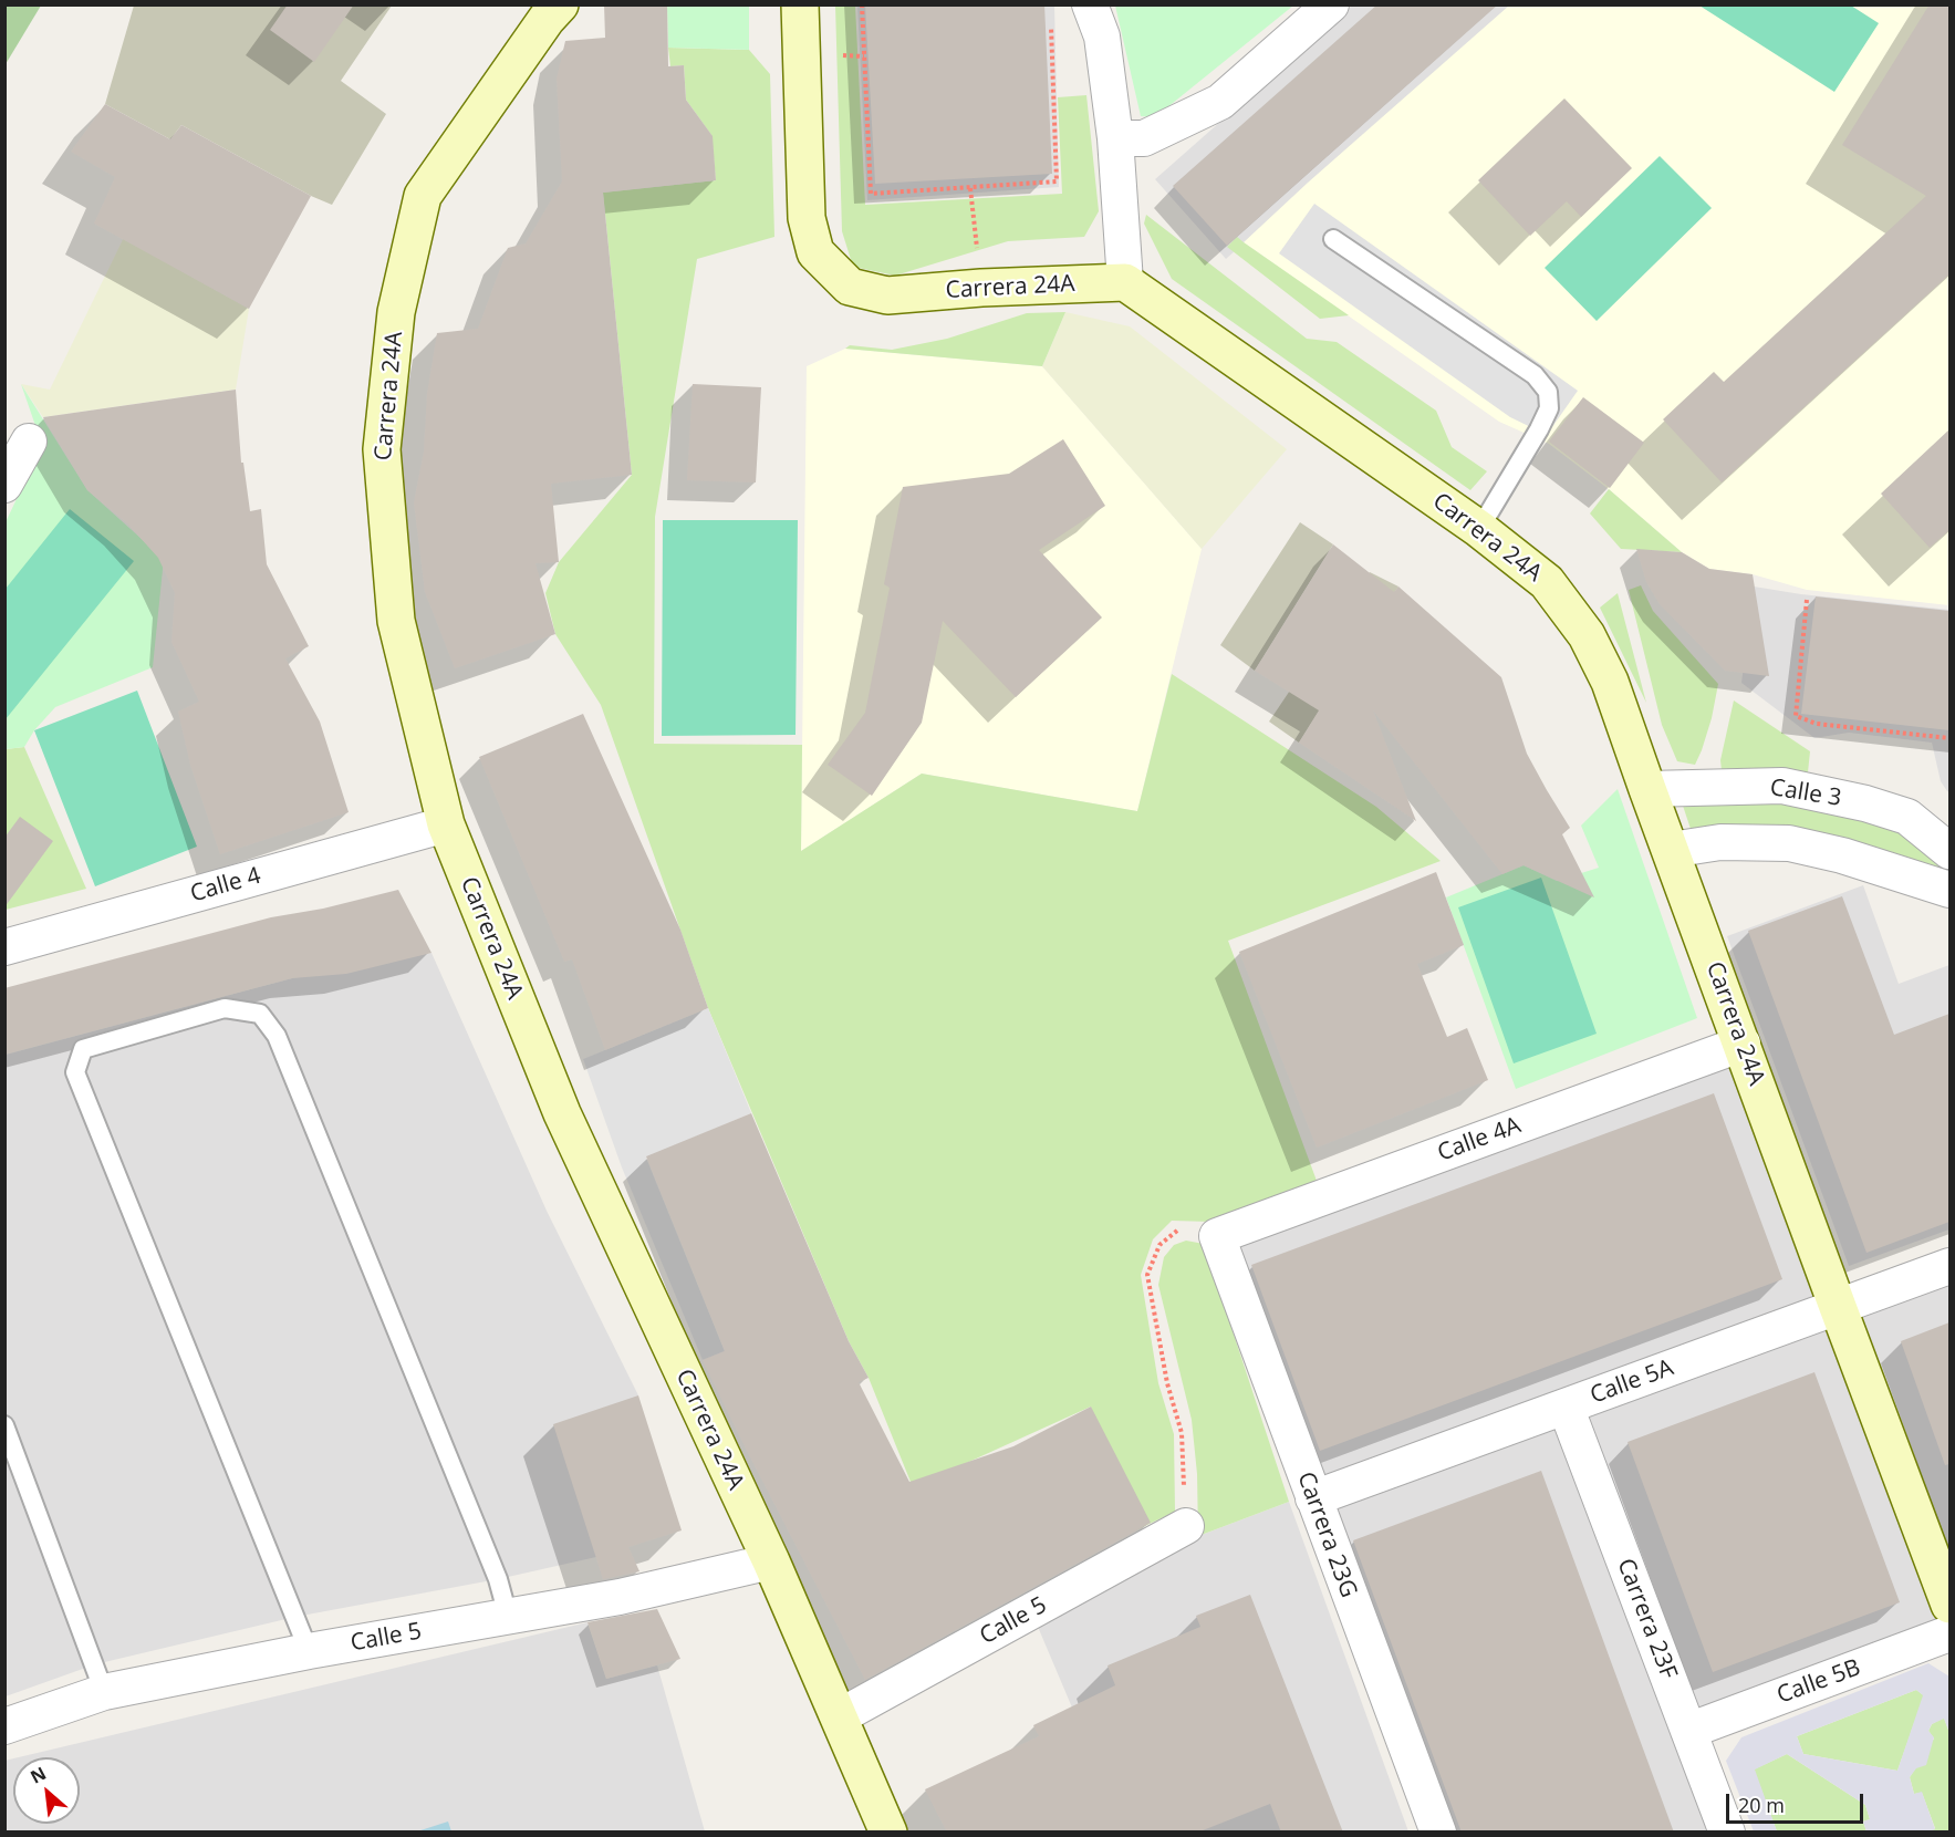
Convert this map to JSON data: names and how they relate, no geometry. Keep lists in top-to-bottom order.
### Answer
{
  "streets": {
    "street": [
      "Carrera 24A",
      "Calle 3",
      "Calle 4",
      "Calle 4A",
      "Calle 5A",
      "Carrera 23G",
      "Carrera 23F",
      "Calle 5",
      "Calle 5B"
    ]
  },
  "crossings": [
    ["Carrera 24A", "Calle 3"],
    ["Carrera 24A", "Calle 4"],
    ["Carrera 24A", "Calle 4A"],
    ["Carrera 24A", "Calle 5A"],
    ["Carrera 24A", "Calle 5"],
    ["Calle 4A", "Carrera 23G"],
    ["Calle 5A", "Carrera 23G"],
    ["Calle 5A", "Carrera 23F"],
    ["Carrera 23F", "Calle 5B"]
  ],
  "scale_bar": "20 m",
  "north": "top left"
}
